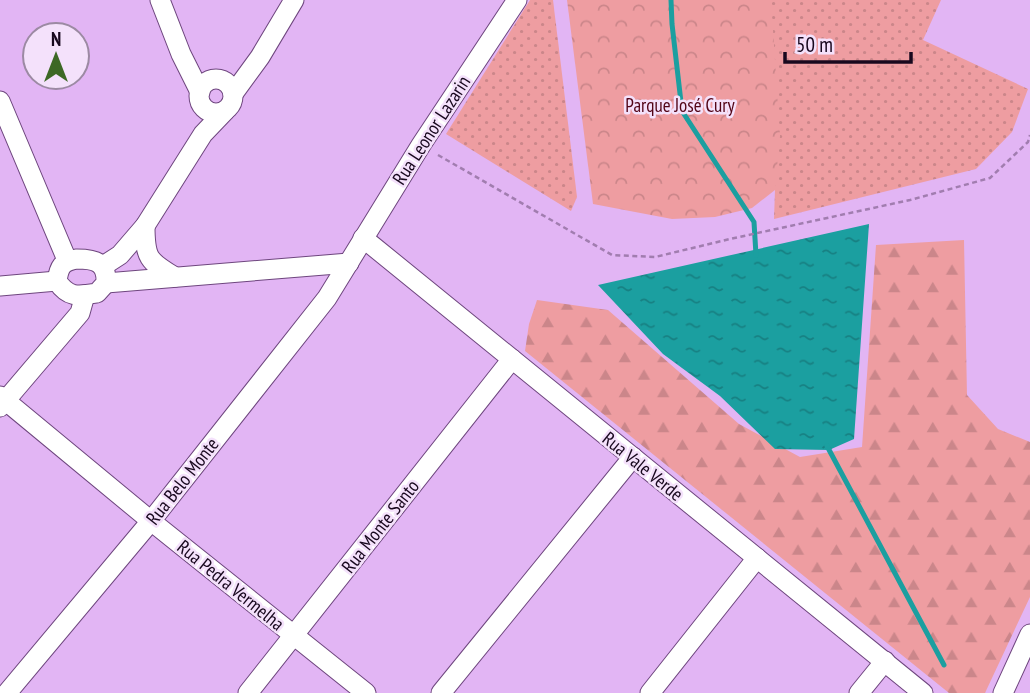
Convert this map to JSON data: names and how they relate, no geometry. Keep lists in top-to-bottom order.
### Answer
{
  "streets": {
    "street": [
      "Rua Leonor Lazarin",
      "Rua Vale Verde",
      "Rua Belo Monte",
      "Rua Monte Santo",
      "Rua Pedra Vermelha"
    ]
  },
  "crossings": [
    ["Rua Leonor Lazarin", "Rua Vale Verde"],
    ["Rua Leonor Lazarin", "Rua Belo Monte"],
    ["Rua Vale Verde", "Rua Monte Santo"],
    ["Rua Belo Monte", "Rua Pedra Vermelha"],
    ["Rua Monte Santo", "Rua Pedra Vermelha"]
  ],
  "parks": ["Parque José Cury"],
  "scale_bar": "50 m",
  "north": "top"
}
